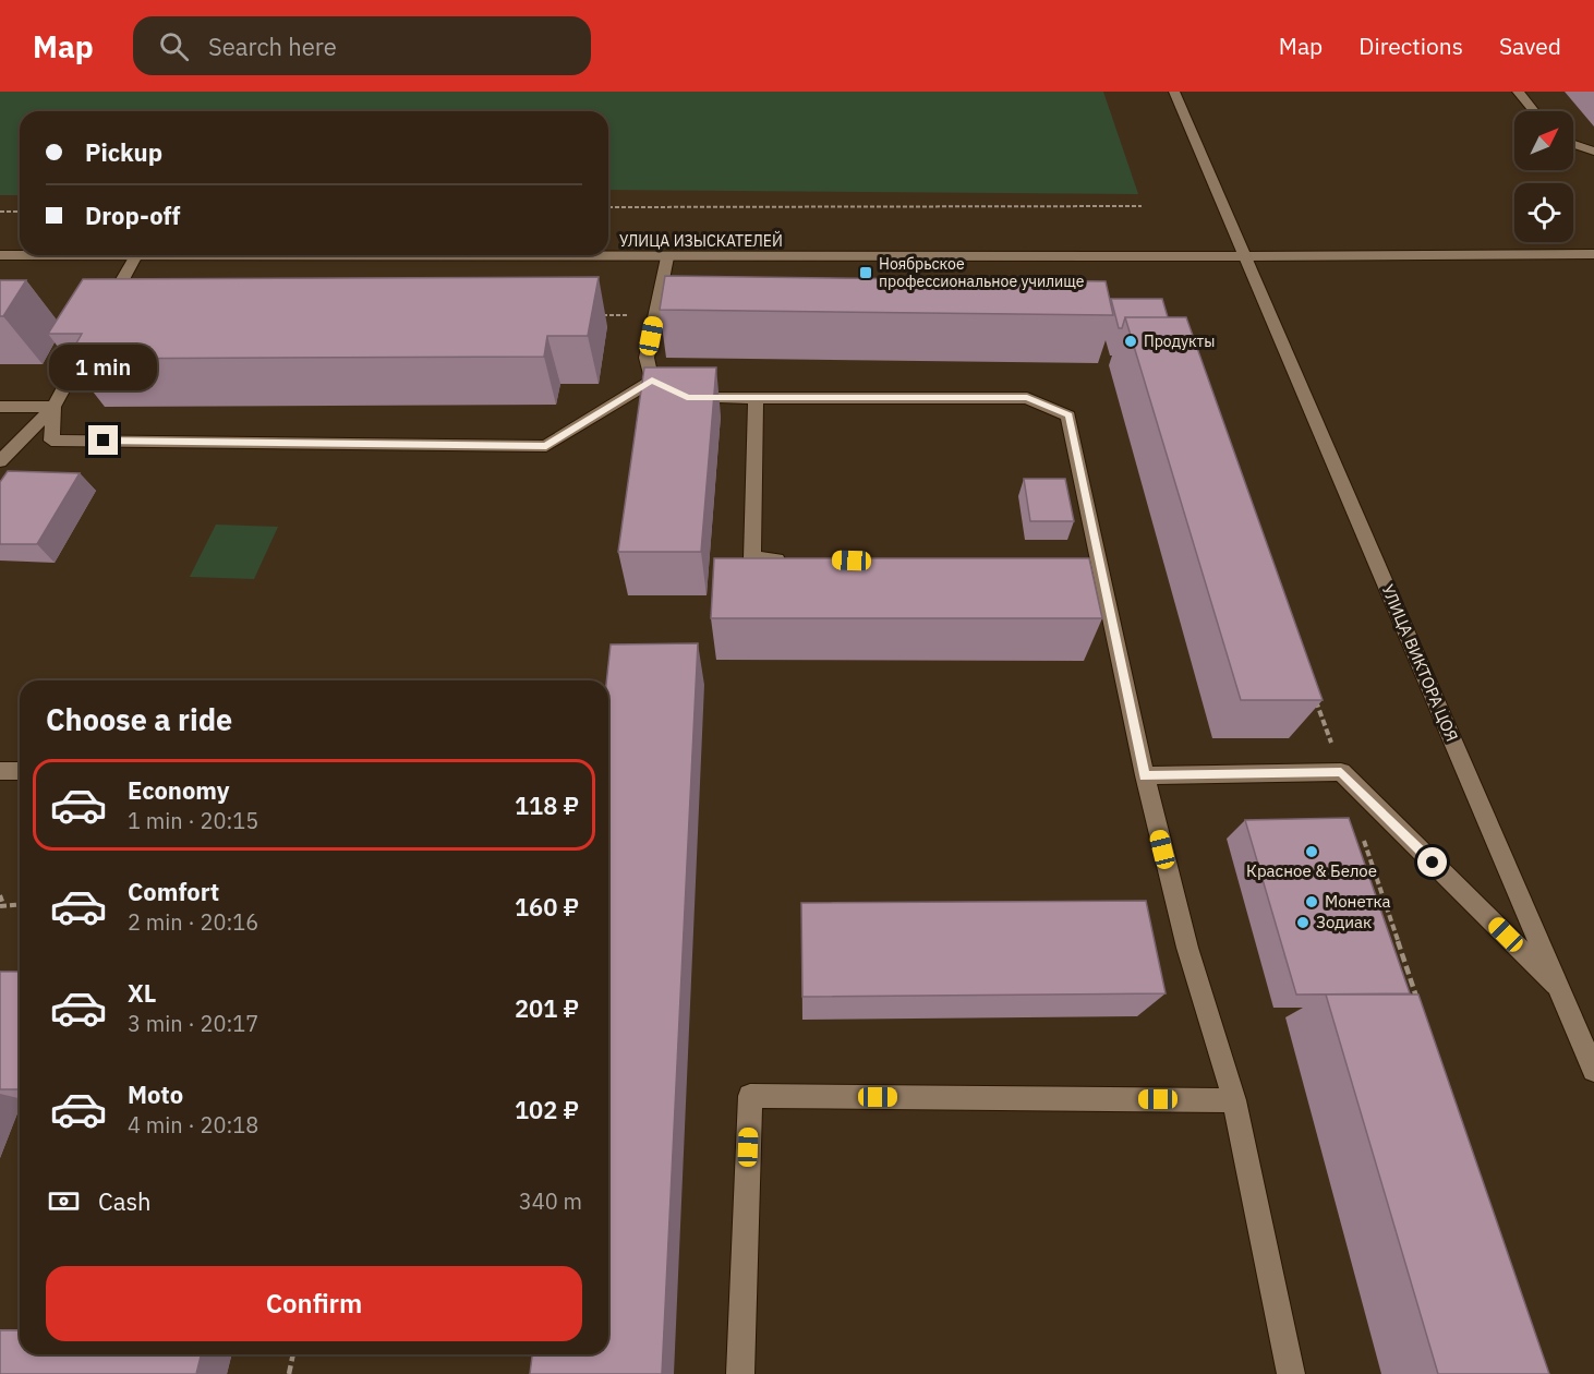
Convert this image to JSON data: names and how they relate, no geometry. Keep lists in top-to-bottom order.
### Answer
{
  "streets": {
    "street": ["УЛИЦА ИЗЫСКАТЕЛЕЙ", "УЛИЦА ВИКТОРА ЦОЯ"]
  },
  "crossings": [
    ["УЛИЦА ИЗЫСКАТЕЛЕЙ", "УЛИЦА ВИКТОРА ЦОЯ"]
  ],
  "places": {
    "transit": ["Ноябрьское профессиональное училище"],
    "other": [
      "Продукты",
      "Красное & Белое",
      "Монетка",
      "Зодиак"
    ]
  },
  "north": "top right",
  "page": {
    "header": "Map",
    "search": "Search here",
    "nav": ["Map", "Directions", "Saved"],
    "banner": ["Pickup", "Drop-off"],
    "bubble": "1 min",
    "heading": "Choose a ride",
    "list": [
      {
        "name": "Economy",
        "note": "1 min · 20:15",
        "value": "118 ₽"
      },
      {
        "name": "Comfort",
        "note": "2 min · 20:16",
        "value": "160 ₽"
      },
      {
        "name": "XL",
        "note": "3 min · 20:17",
        "value": "201 ₽"
      },
      {
        "name": "Moto",
        "note": "4 min · 20:18",
        "value": "102 ₽"
      }
    ],
    "pay": ["Cash", "340 m"],
    "buttons": "Confirm"
  }
}
